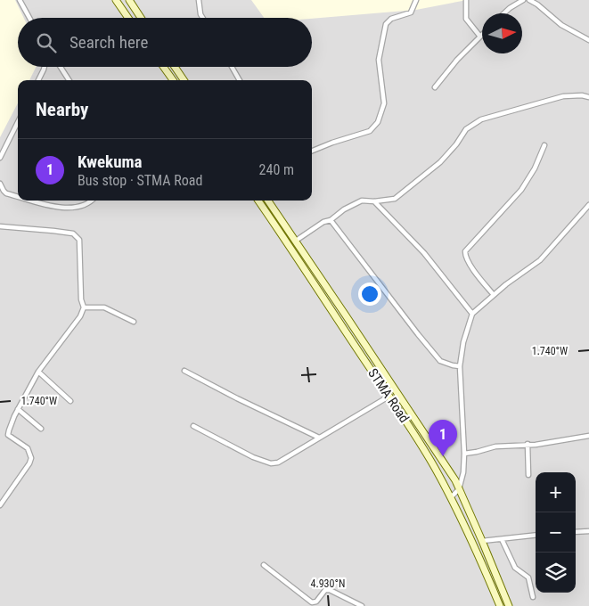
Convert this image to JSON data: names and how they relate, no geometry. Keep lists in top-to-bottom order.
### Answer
{
  "streets": {
    "main road": ["STMA Road"]
  },
  "north": "right",
  "page": {
    "search": "Search here",
    "heading": "Nearby",
    "list": [
      {
        "mark": "1",
        "name": "Kwekuma",
        "note": "Bus stop · STMA Road",
        "value": "240 m"
      }
    ],
    "pins": "1",
    "map_buttons": ["+", "−"]
  },
  "coordinates": ["1.740°W", "4.930°N"]
}
